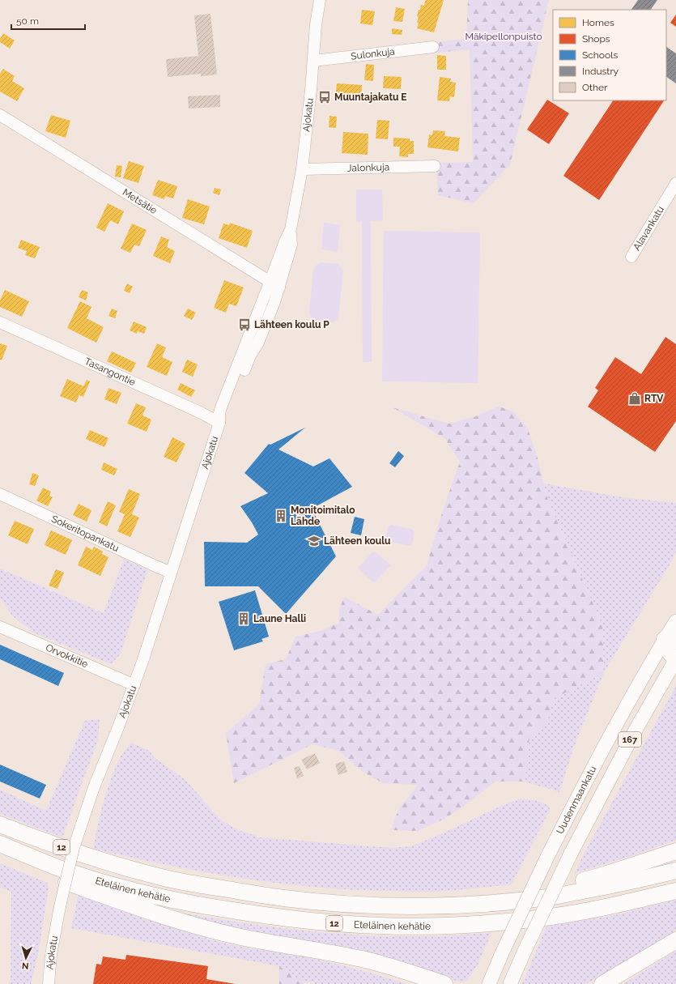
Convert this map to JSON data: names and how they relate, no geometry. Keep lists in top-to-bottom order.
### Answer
{
  "streets": {
    "highway": ["12", "Eteläinen kehätie"],
    "main road": ["167", "Uudenmaankatu"],
    "street": [
      "Sulonkuja",
      "Ajokatu",
      "Jalonkuja",
      "Metsätie",
      "Alavankatu",
      "Tasangontie",
      "Sokeritopankatu",
      "Orvokkitie"
    ]
  },
  "crossings": [
    ["Sulonkuja", "Ajokatu"],
    ["Ajokatu", "Jalonkuja"],
    ["Ajokatu", "Metsätie"],
    ["Ajokatu", "Tasangontie"],
    ["Ajokatu", "Sokeritopankatu"],
    ["Ajokatu", "Orvokkitie"]
  ],
  "parks": ["Mäkipellonpuisto"],
  "places": {
    "bus stop": ["Muuntajakatu E", "Lähteen koulu P"],
    "shop": ["RTV"],
    "building": ["Monitoimitalo Lähde", "Laune Halli"],
    "school or university": ["Lähteen koulu"]
  },
  "legend": [
    "Homes",
    "Shops",
    "Schools",
    "Industry",
    "Other"
  ],
  "scale_bar": "50 m",
  "north": "bottom"
}
